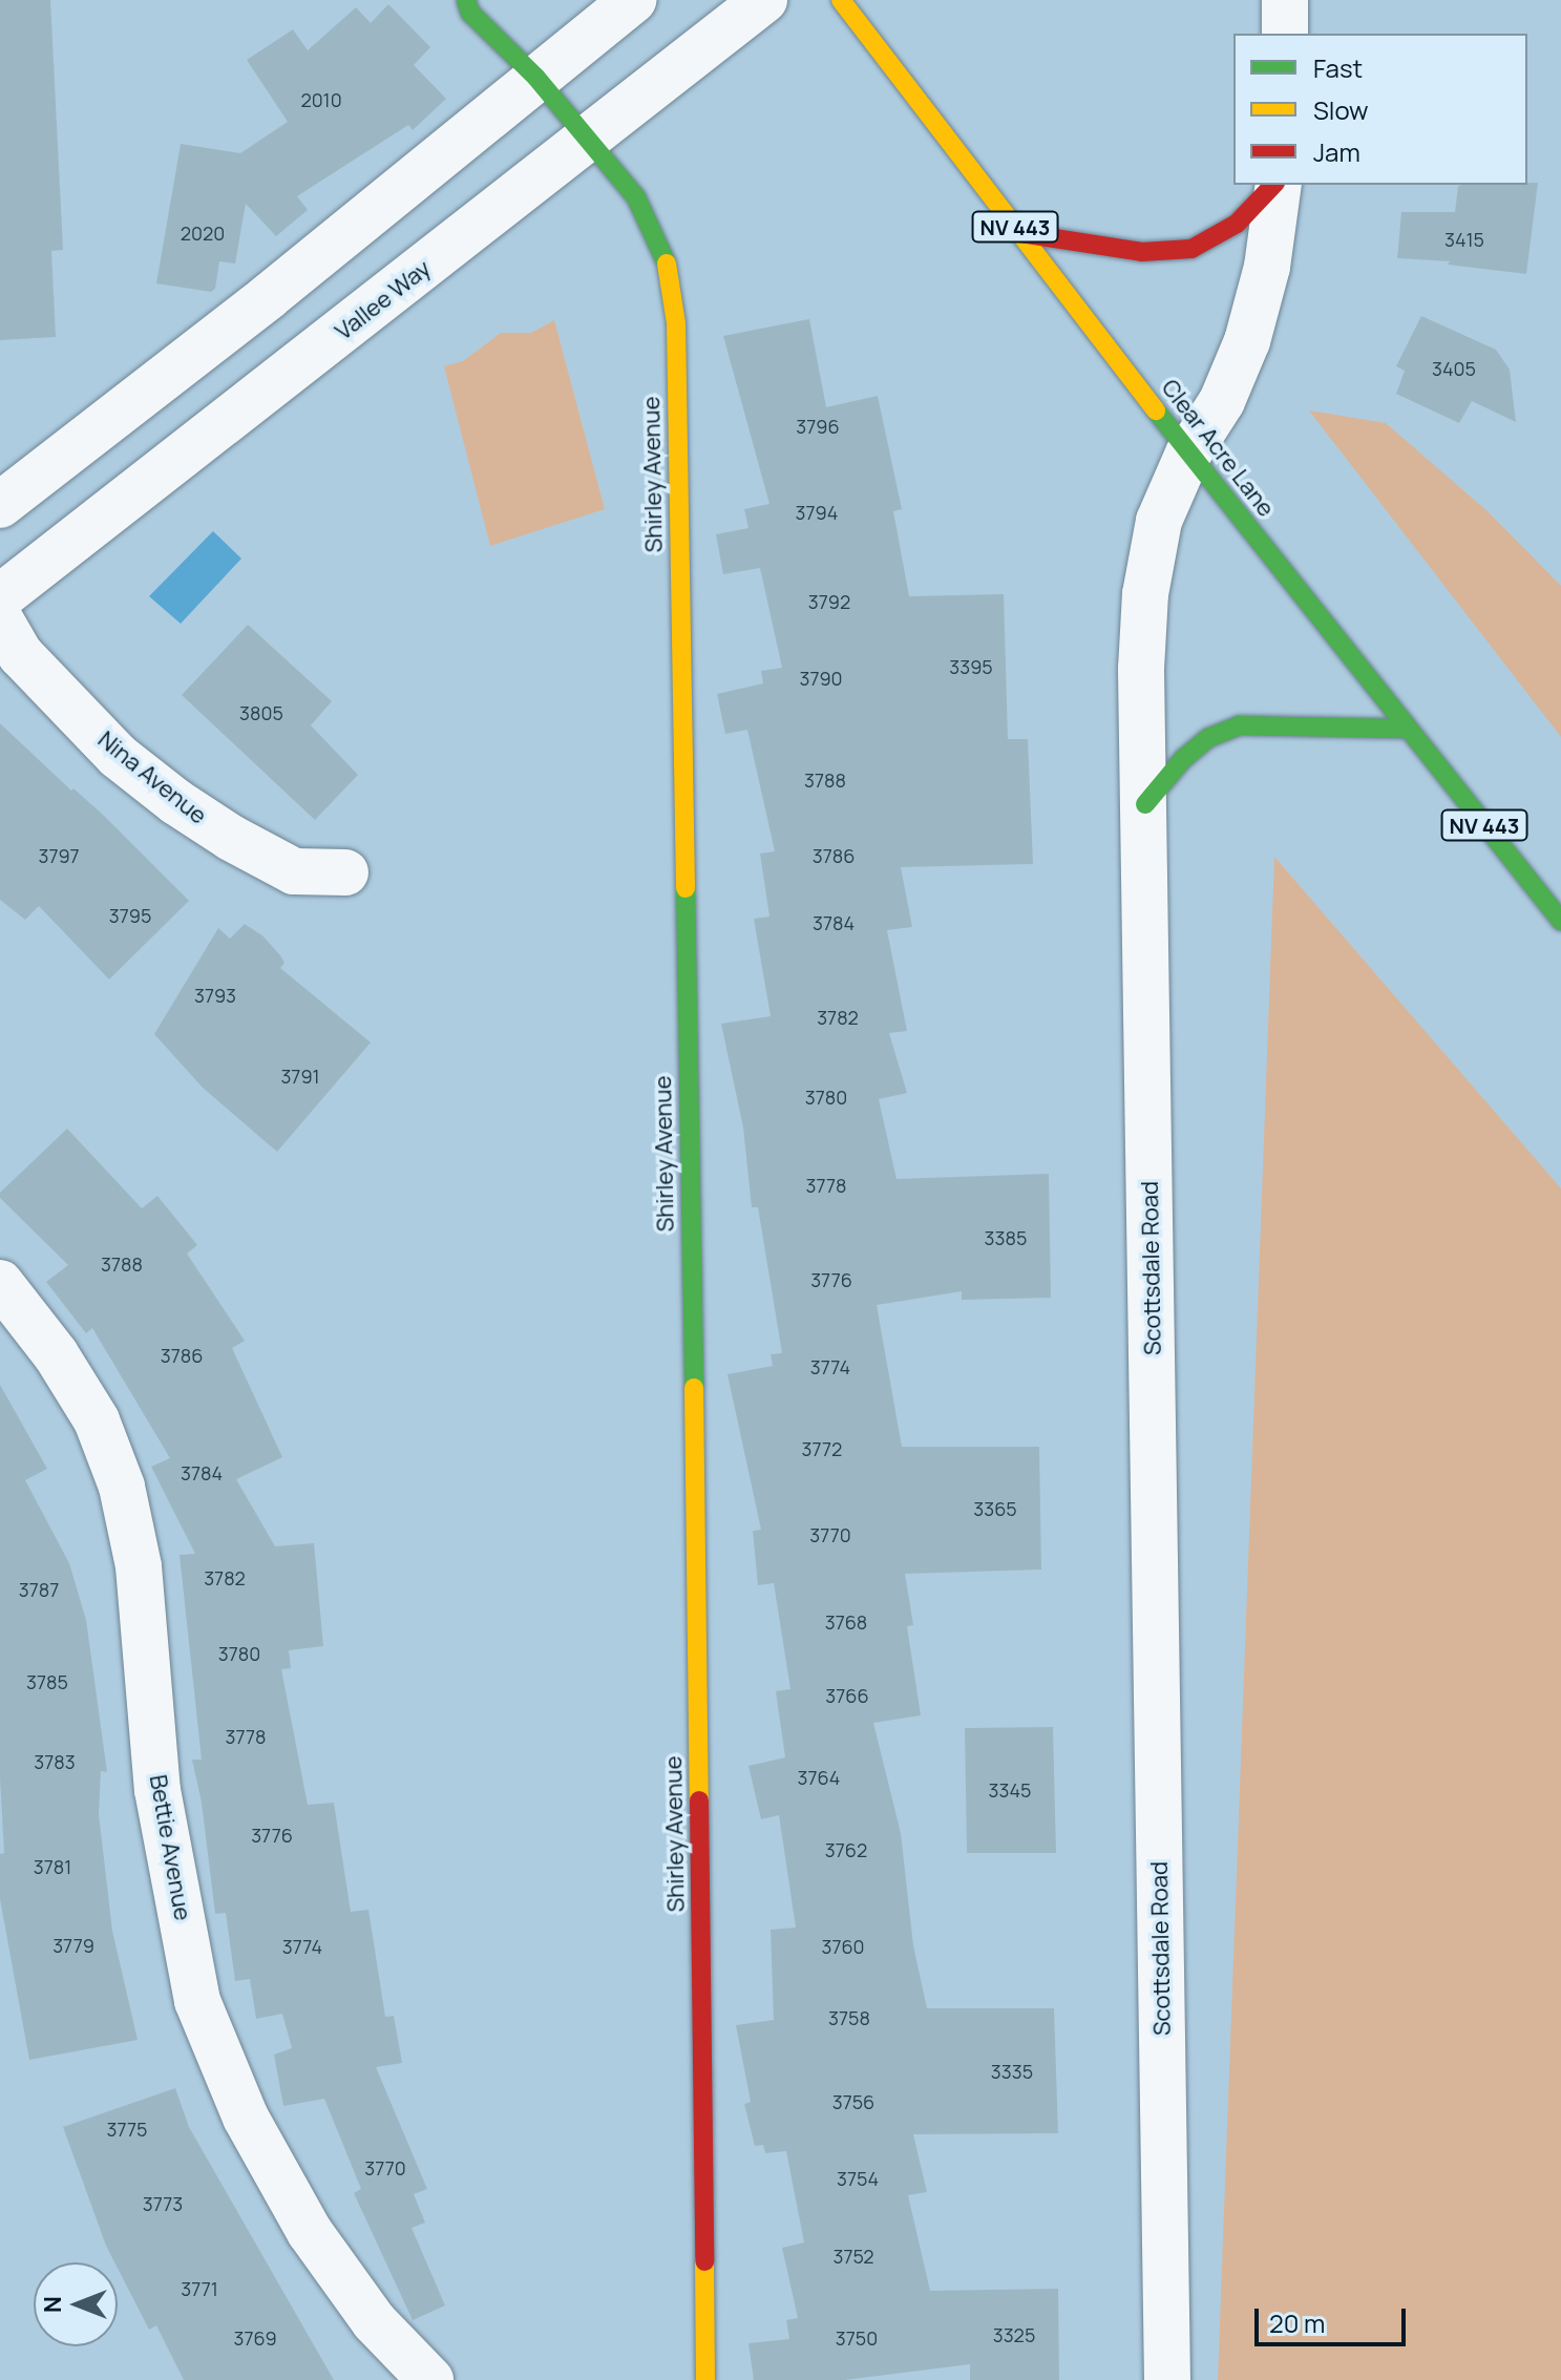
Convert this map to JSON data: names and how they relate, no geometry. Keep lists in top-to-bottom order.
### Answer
{
  "streets": {
    "street": [
      "NV 443",
      "Vallee Way",
      "Clear Acre Lane",
      "Shirley Avenue",
      "Nina Avenue",
      "Scottsdale Road",
      "Bettie Avenue"
    ]
  },
  "crossings": [
    ["Vallee Way", "Shirley Avenue"],
    ["Clear Acre Lane", "Scottsdale Road"]
  ],
  "house_numbers": [
    "2010",
    "2020",
    "3415",
    "3405",
    "3796",
    "3794",
    "3792",
    "3395",
    "3790",
    "3805",
    "3788",
    "3797",
    "3786",
    "3795",
    "3784",
    "3793",
    "3782",
    "3791",
    "3780",
    "3778",
    "3385",
    "3788",
    "3776",
    "3786",
    "3774",
    "3772",
    "3784",
    "3365",
    "3770",
    "3782",
    "3787",
    "3768",
    "3780",
    "3785",
    "3766",
    "3778",
    "3783",
    "3764",
    "3345",
    "3776",
    "3762",
    "3781",
    "3779",
    "3774",
    "3760",
    "3758",
    "3335",
    "3756",
    "3775",
    "3770",
    "3754",
    "3773",
    "3752",
    "3771",
    "3325",
    "3769",
    "3750"
  ],
  "legend": ["Fast", "Slow", "Jam"],
  "scale_bar": "20 m",
  "north": "left"
}
